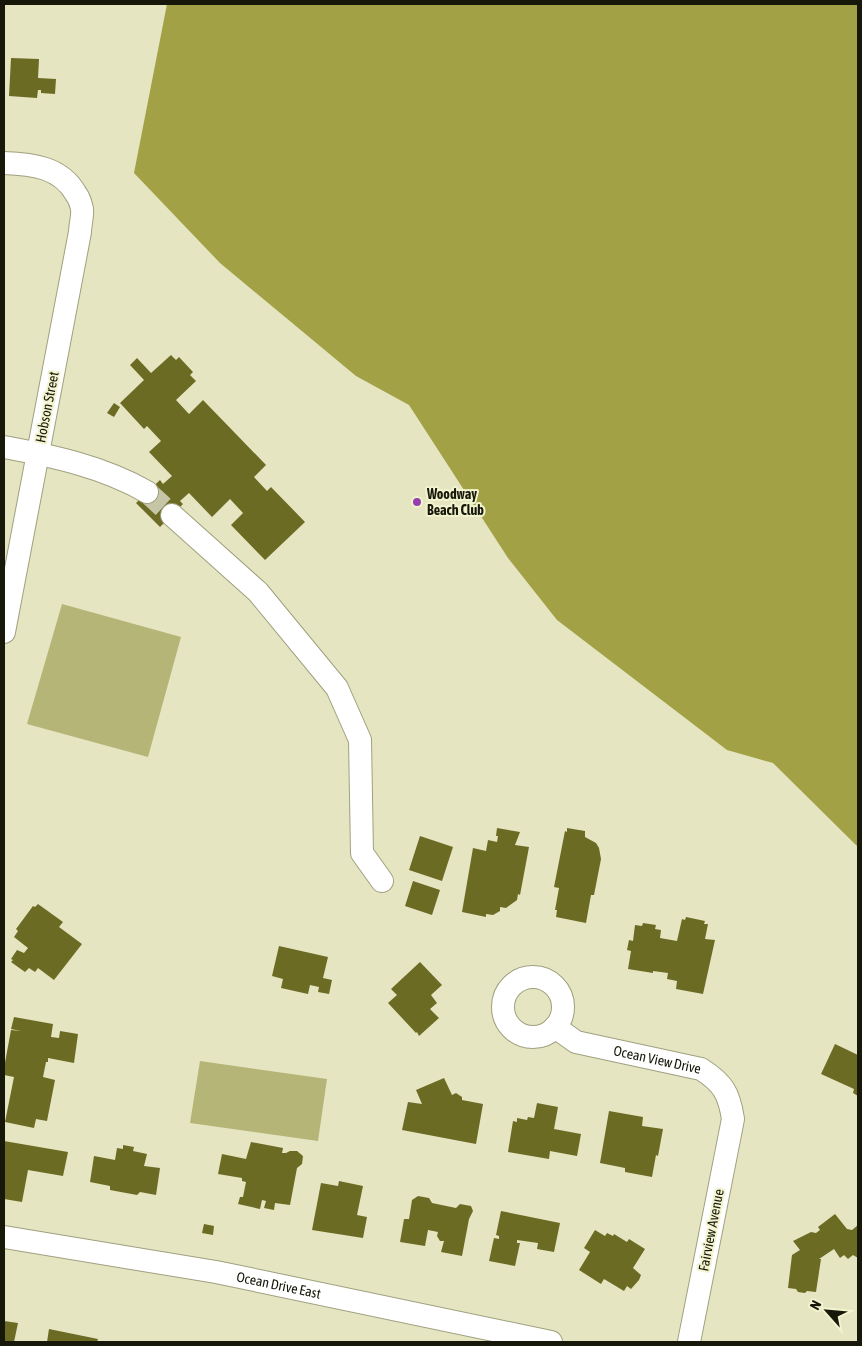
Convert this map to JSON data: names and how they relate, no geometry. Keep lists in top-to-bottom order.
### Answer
{
  "streets": {
    "street": [
      "Hobson Street",
      "Ocean View Drive",
      "Fairview Avenue",
      "Ocean Drive East"
    ]
  },
  "crossings": [
    ["Ocean View Drive", "Fairview Avenue"]
  ],
  "places": ["Woodway Beach Club"],
  "north": "top left"
}
